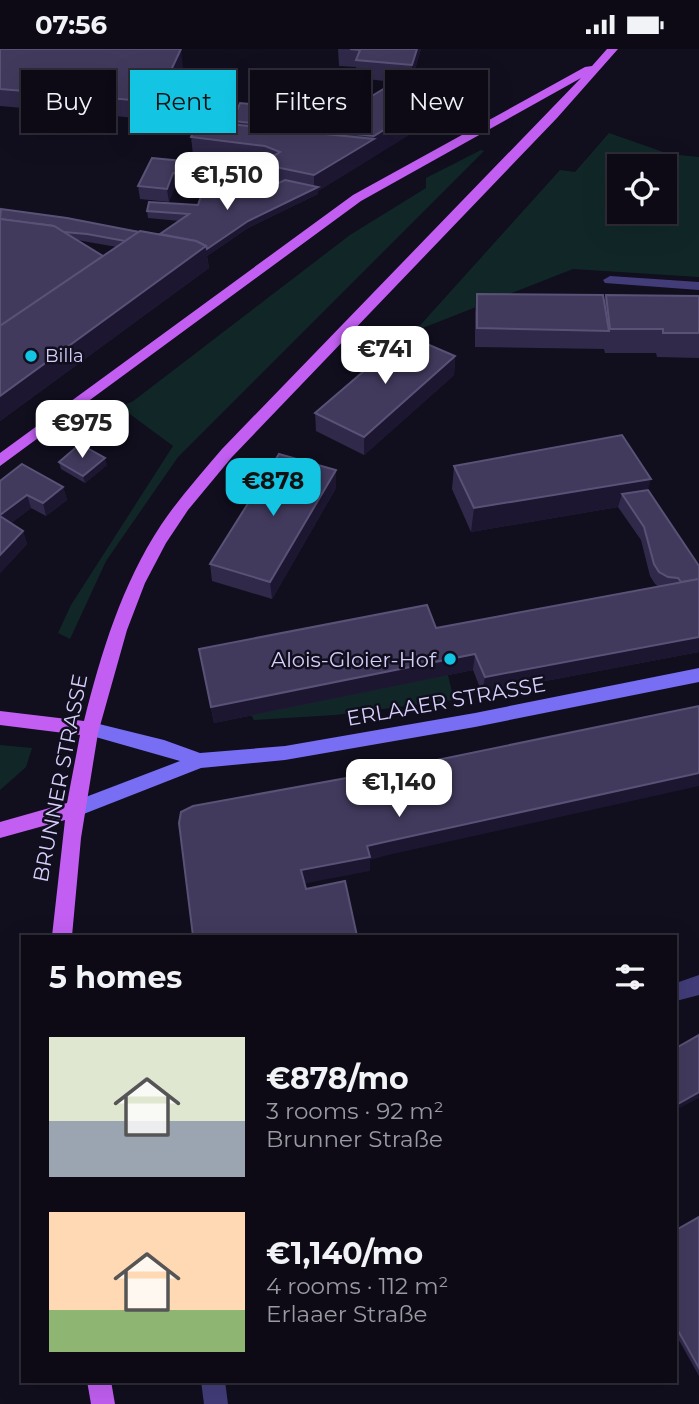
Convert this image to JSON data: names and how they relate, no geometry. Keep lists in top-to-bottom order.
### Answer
{
  "streets": {
    "main road": ["ERLAAER STRASSE", "BRUNNER STRASSE"]
  },
  "places": ["Billa", "Alois-Gloier-Hof"],
  "page": {
    "status": "07:56",
    "chip": [
      "Buy",
      "Rent",
      "Filters",
      "New"
    ],
    "price": [
      "€1,510",
      "€741",
      "€975",
      "€878",
      "€1,140"
    ],
    "heading": "5 homes",
    "list": [
      {
        "name": "€878/mo",
        "note": "3 rooms · 92 m² · Brunner Straße"
      },
      {
        "name": "€1,140/mo",
        "note": "4 rooms · 112 m² · Erlaaer Straße"
      }
    ]
  }
}
